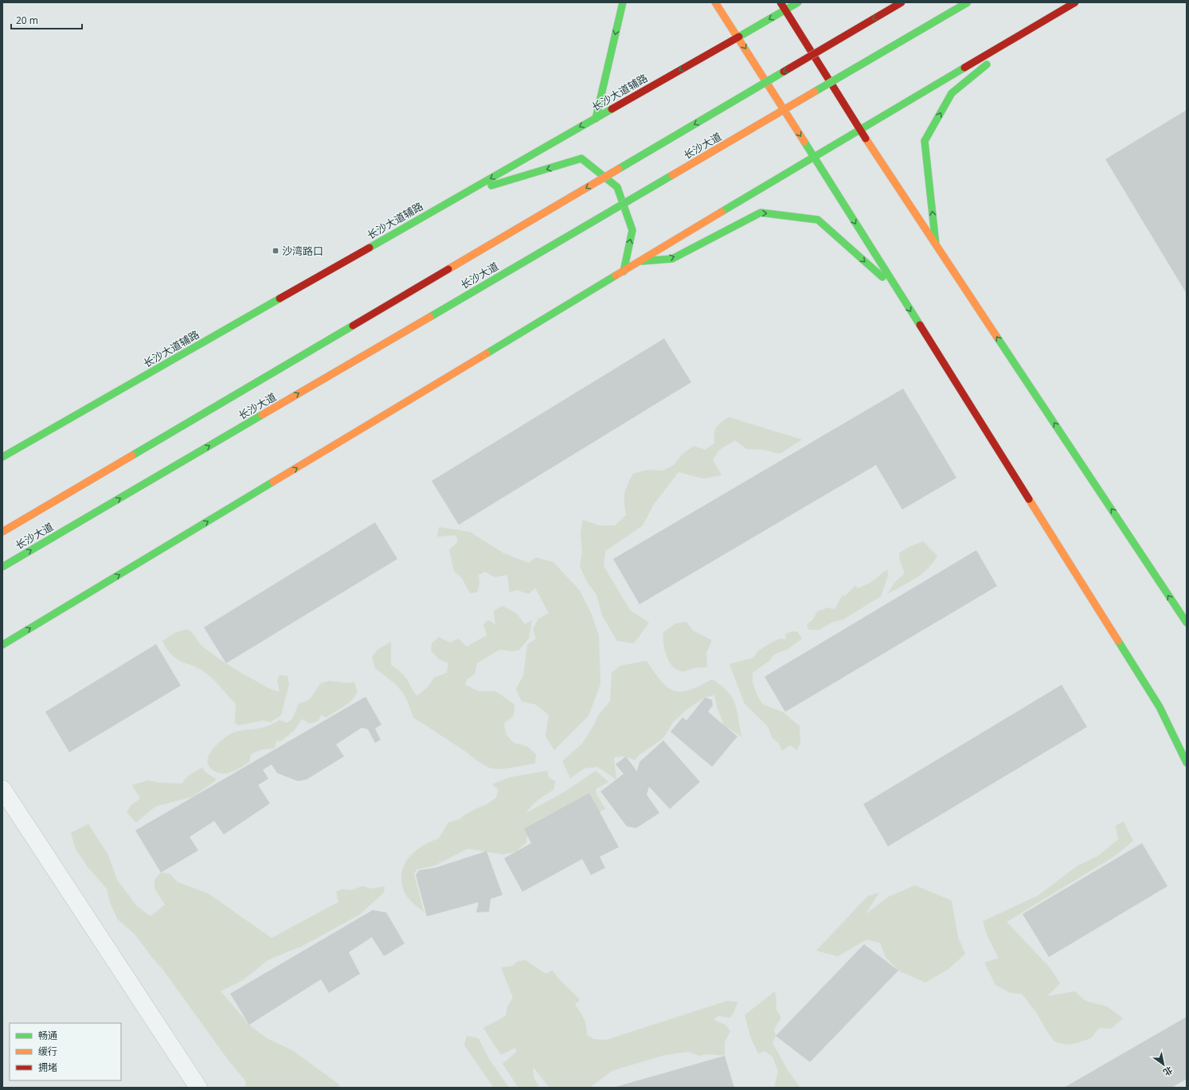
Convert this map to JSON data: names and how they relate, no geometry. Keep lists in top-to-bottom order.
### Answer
{
  "streets": {
    "main road": ["长沙大道辅路", "长沙大道"]
  },
  "one_way": ["长沙大道辅路"],
  "places": {
    "transit": ["沙湾路口"]
  },
  "legend": ["畅通", "缓行", "拥堵"],
  "scale_bar": "20 m",
  "north": "bottom right"
}
